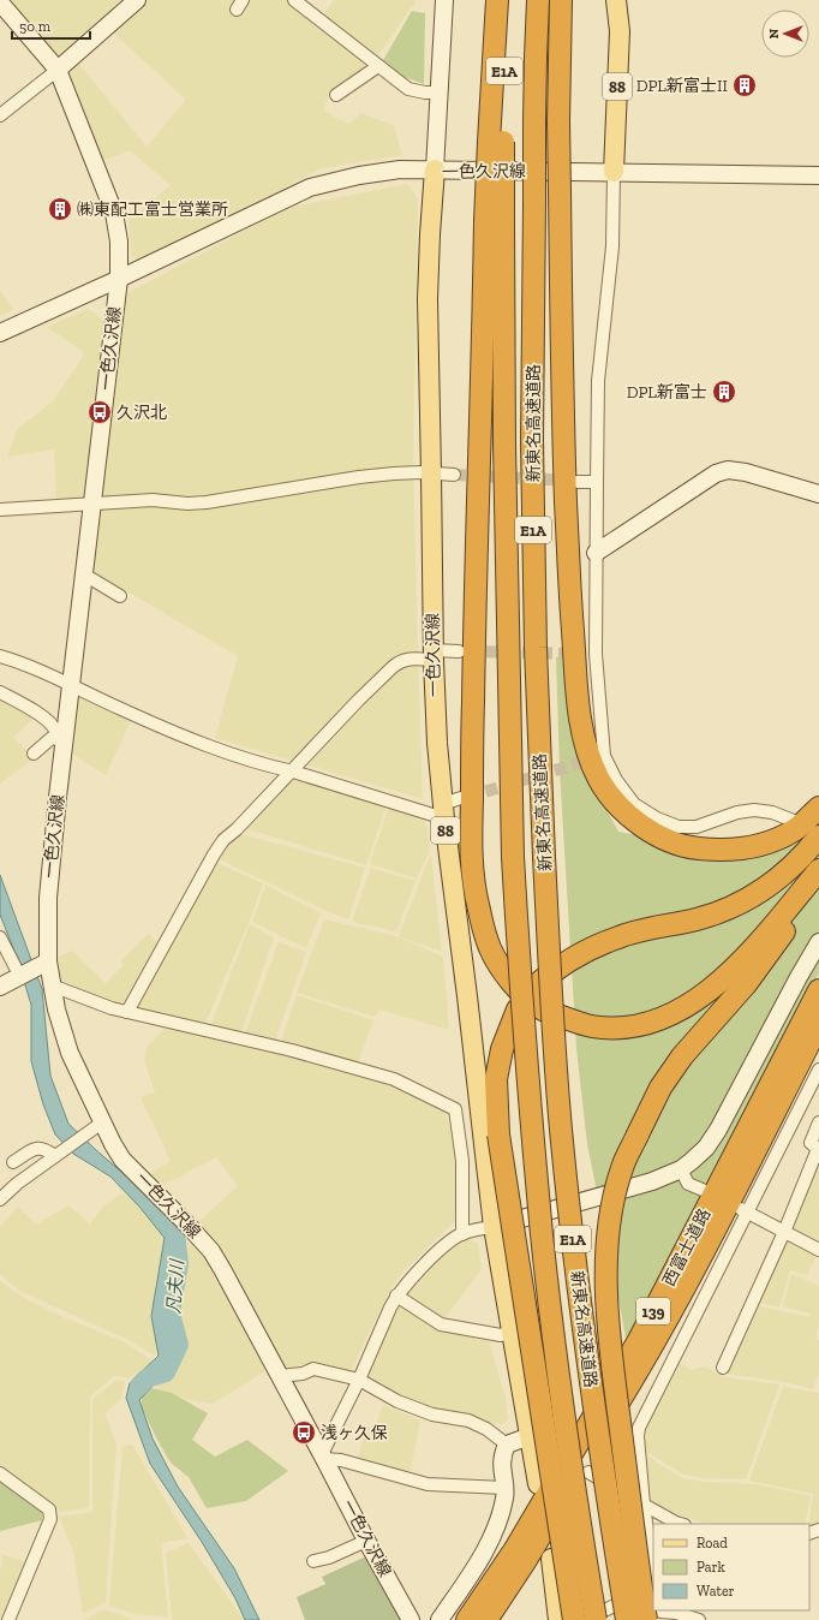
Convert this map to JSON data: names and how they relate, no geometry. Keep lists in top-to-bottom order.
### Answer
{
  "streets": {
    "highway": [
      "E1A",
      "新東名高速道路",
      "西富士道路",
      "139"
    ],
    "main road": ["88", "一色久沢線"]
  },
  "crossings": [
    ["88", "一色久沢線"]
  ],
  "water": ["凡夫川"],
  "places": {
    "building": ["DPL新富士II", "㈱東配工富士営業所", "DPL新富士"],
    "bus stop": ["久沢北", "浅ヶ久保"]
  },
  "legend": ["Road", "Park", "Water"],
  "scale_bar": "50 m",
  "north": "left"
}
